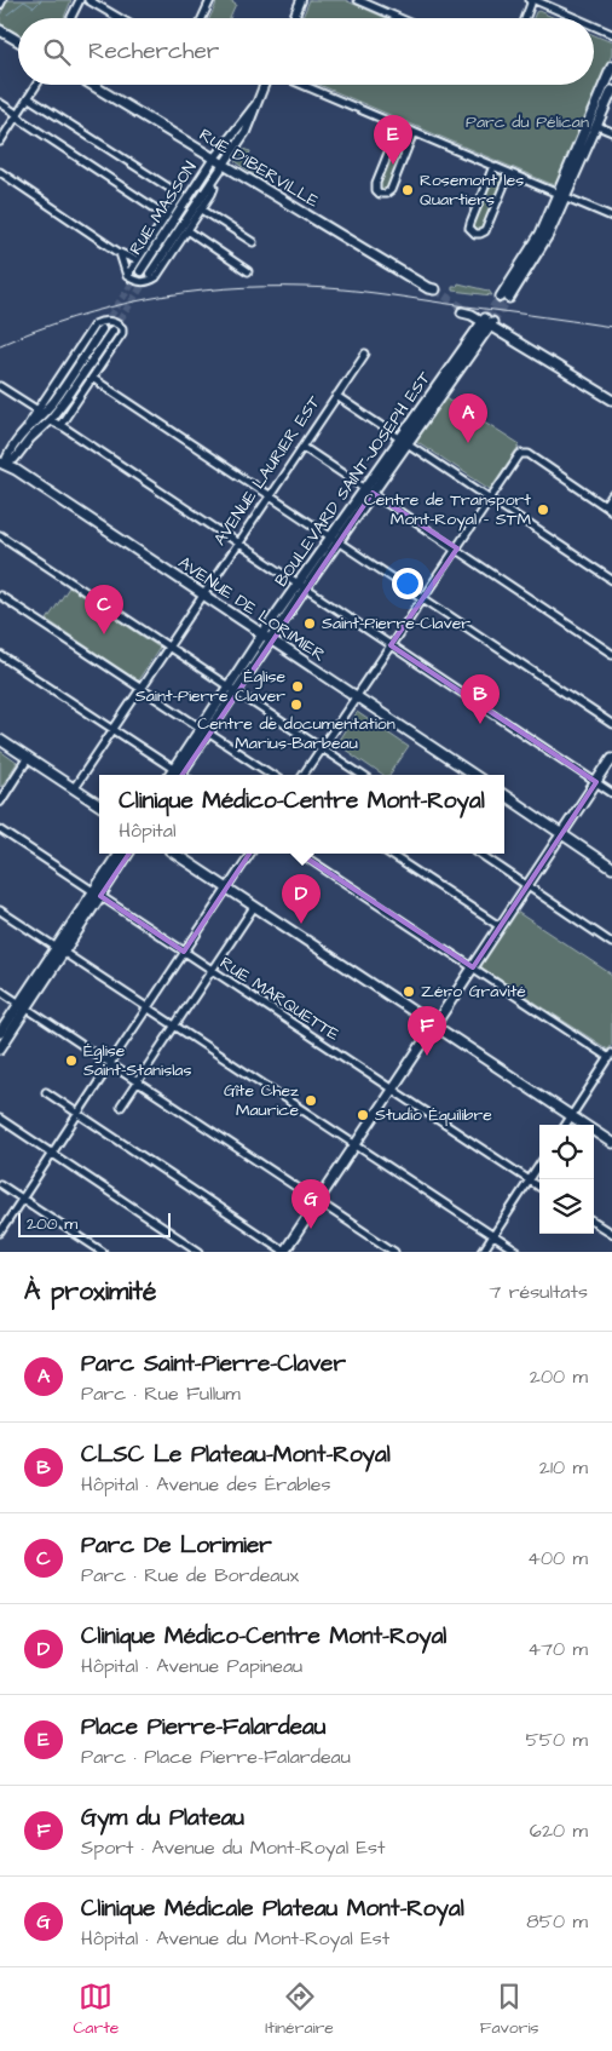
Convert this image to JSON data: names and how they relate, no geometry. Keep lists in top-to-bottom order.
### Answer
{
  "streets": {
    "main road": ["RUE D'IBERVILLE", "BOULEVARD SAINT-JOSEPH EST", "AVENUE DE LORIMIER"],
    "street": ["RUE MASSON", "AVENUE LAURIER EST", "RUE MARQUETTE"]
  },
  "crossings": [
    ["RUE D'IBERVILLE", "RUE MASSON"],
    ["AVENUE LAURIER EST", "AVENUE DE LORIMIER"],
    ["BOULEVARD SAINT-JOSEPH EST", "AVENUE DE LORIMIER"]
  ],
  "parks": ["Parc du Pélican"],
  "places": [
    "Rosemont les Quartiers",
    "Centre de Transport Mont-Royal - STM",
    "Saint-Pierre-Claver",
    "Église Saint-Pierre Claver",
    "Centre de documentation Marius-Barbeau",
    "Zéro Gravité",
    "Église Saint-Stanislas",
    "Gîte Chez Maurice",
    "Studio Équilibre"
  ],
  "scale_bar": "200 m",
  "page": {
    "search": "Rechercher",
    "pins": [
      "E",
      "A",
      "C",
      "B",
      "D",
      "F",
      "G"
    ],
    "popup": ["Clinique Médico-Centre Mont-Royal", "Hôpital"],
    "scale": "200 m",
    "heading": ["À proximité", "7 résultats"],
    "list": [
      {
        "mark": "A",
        "name": "Parc Saint-Pierre-Claver",
        "note": "Parc · Rue Fullum",
        "value": "200 m"
      },
      {
        "mark": "B",
        "name": "CLSC Le Plateau-Mont-Royal",
        "note": "Hôpital · Avenue des Érables",
        "value": "210 m"
      },
      {
        "mark": "C",
        "name": "Parc De Lorimier",
        "note": "Parc · Rue de Bordeaux",
        "value": "400 m"
      },
      {
        "mark": "D",
        "name": "Clinique Médico-Centre Mont-Royal",
        "note": "Hôpital · Avenue Papineau",
        "value": "470 m"
      },
      {
        "mark": "E",
        "name": "Place Pierre-Falardeau",
        "note": "Parc · Place Pierre-Falardeau",
        "value": "550 m"
      },
      {
        "mark": "F",
        "name": "Gym du Plateau",
        "note": "Sport · Avenue du Mont-Royal Est",
        "value": "620 m"
      },
      {
        "mark": "G",
        "name": "Clinique Médicale Plateau Mont-Royal",
        "note": "Hôpital · Avenue du Mont-Royal Est",
        "value": "850 m"
      }
    ],
    "nav": ["Carte", "Itinéraire", "Favoris"]
  }
}
